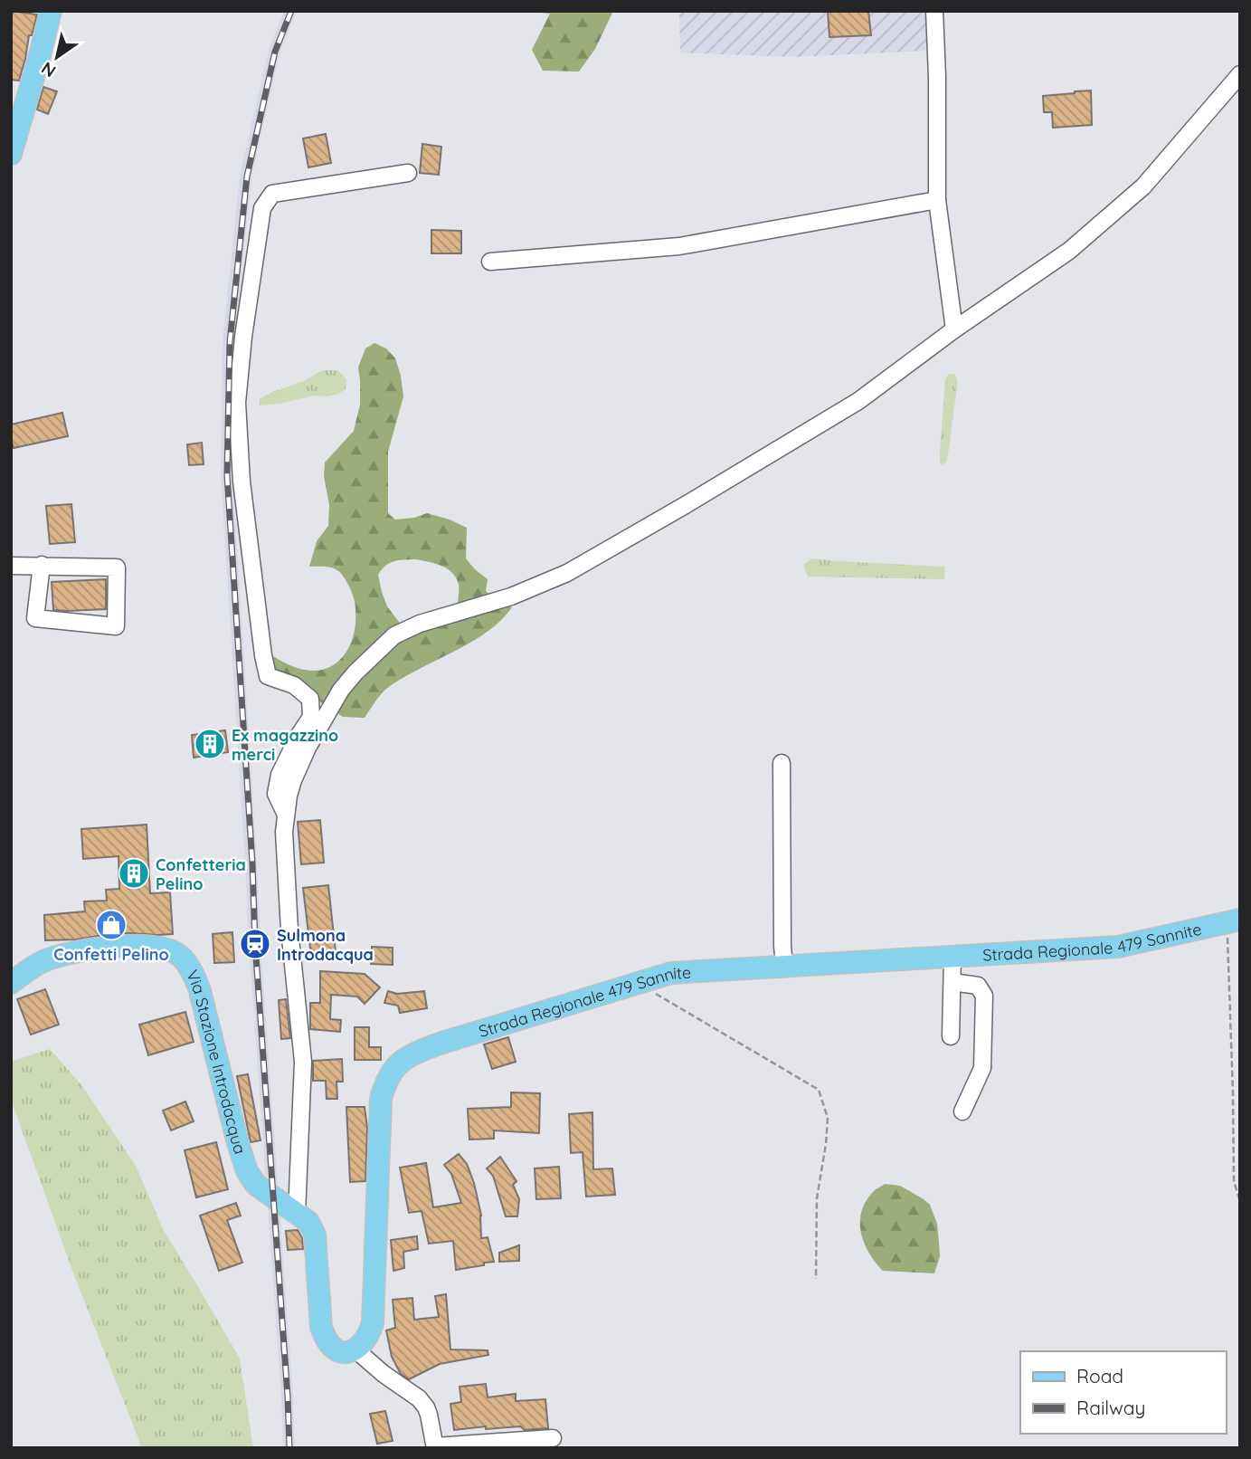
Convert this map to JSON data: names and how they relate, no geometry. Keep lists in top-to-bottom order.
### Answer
{
  "streets": {
    "main road": ["Strada Regionale 479 Sannite", "Via Stazione Introdacqua"]
  },
  "places": {
    "building": ["Ex magazzino merci", "Confetteria Pelino"],
    "shop": ["Confetti Pelino"],
    "station": ["Sulmona Introdacqua"]
  },
  "legend": ["Road", "Railway"],
  "north": "bottom left"
}
